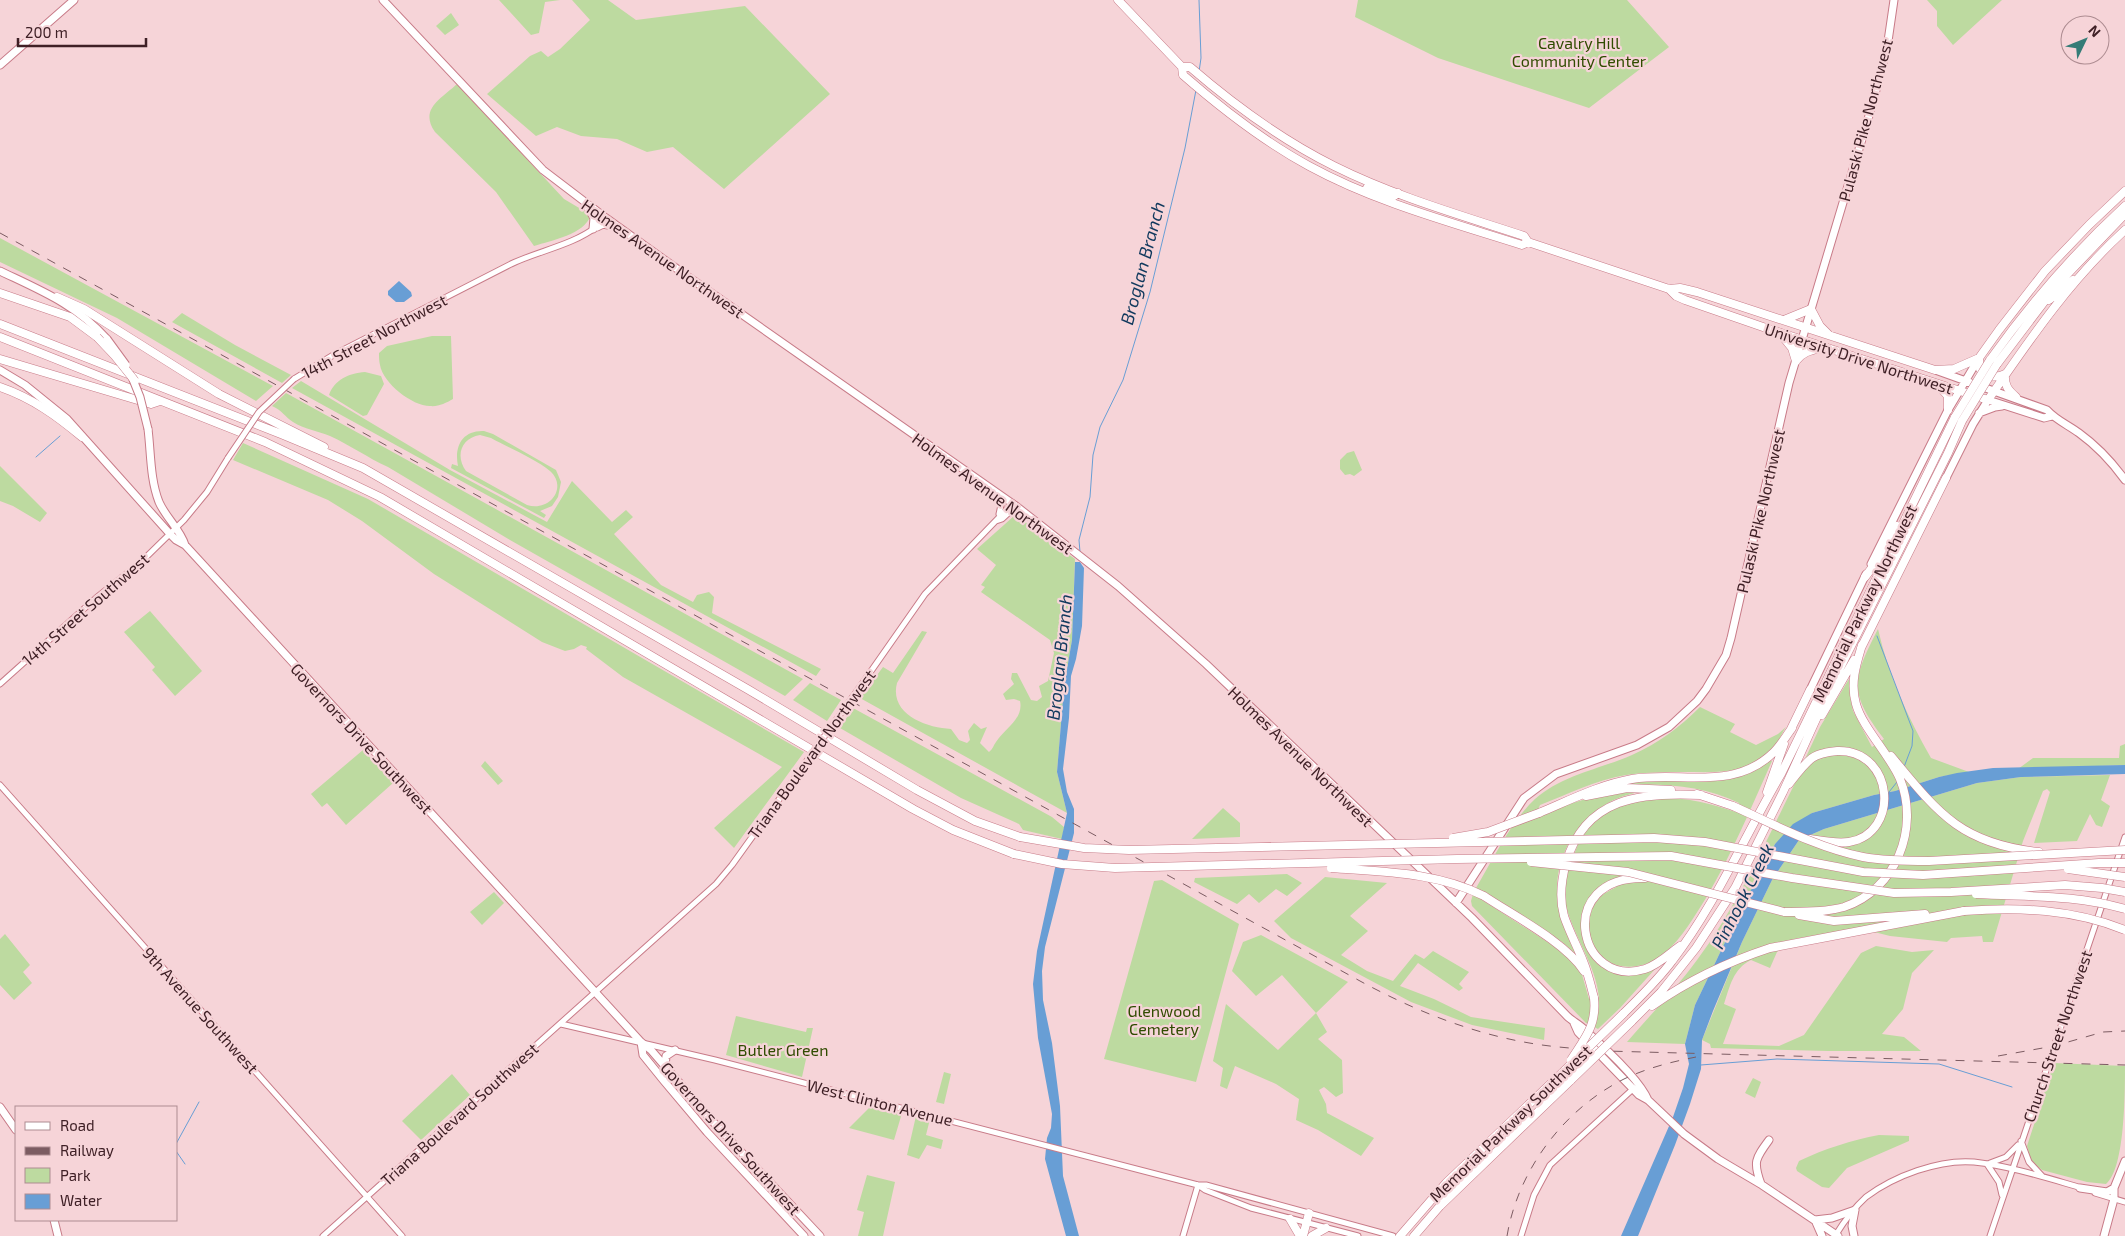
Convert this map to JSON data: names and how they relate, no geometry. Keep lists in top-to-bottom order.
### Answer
{
  "streets": {
    "highway": ["University Drive Northwest", "Memorial Parkway Northwest", "Memorial Parkway Southwest"],
    "main road": ["Pulaski Pike Northwest", "Holmes Avenue Northwest", "Governors Drive Southwest"],
    "street": [
      "14th Street Northwest",
      "14th Street Southwest",
      "Triana Boulevard Northwest",
      "9th Avenue Southwest",
      "Church Street Northwest",
      "West Clinton Avenue",
      "Triana Boulevard Southwest"
    ]
  },
  "crossings": [
    ["Pulaski Pike Northwest", "Holmes Avenue Northwest"],
    ["Pulaski Pike Northwest", "University Drive Northwest"],
    ["Holmes Avenue Northwest", "14th Street Northwest"],
    ["Holmes Avenue Northwest", "Triana Boulevard Northwest"],
    ["14th Street Northwest", "14th Street Southwest"],
    ["14th Street Northwest", "Governors Drive Southwest"],
    ["Memorial Parkway Northwest", "Memorial Parkway Southwest"],
    ["14th Street Southwest", "Governors Drive Southwest"],
    ["Governors Drive Southwest", "Triana Boulevard Northwest"],
    ["Governors Drive Southwest", "West Clinton Avenue"],
    ["Governors Drive Southwest", "Triana Boulevard Southwest"],
    ["Triana Boulevard Northwest", "Triana Boulevard Southwest"],
    ["9th Avenue Southwest", "Triana Boulevard Southwest"],
    ["West Clinton Avenue", "Triana Boulevard Southwest"]
  ],
  "water": ["Broglan Branch", "Pinhook Creek"],
  "parks": ["Cavalry Hill Community Center", "Glenwood Cemetery", "Butler Green"],
  "legend": [
    "Road",
    "Railway",
    "Park",
    "Water"
  ],
  "scale_bar": "200 m",
  "north": "top right"
}
